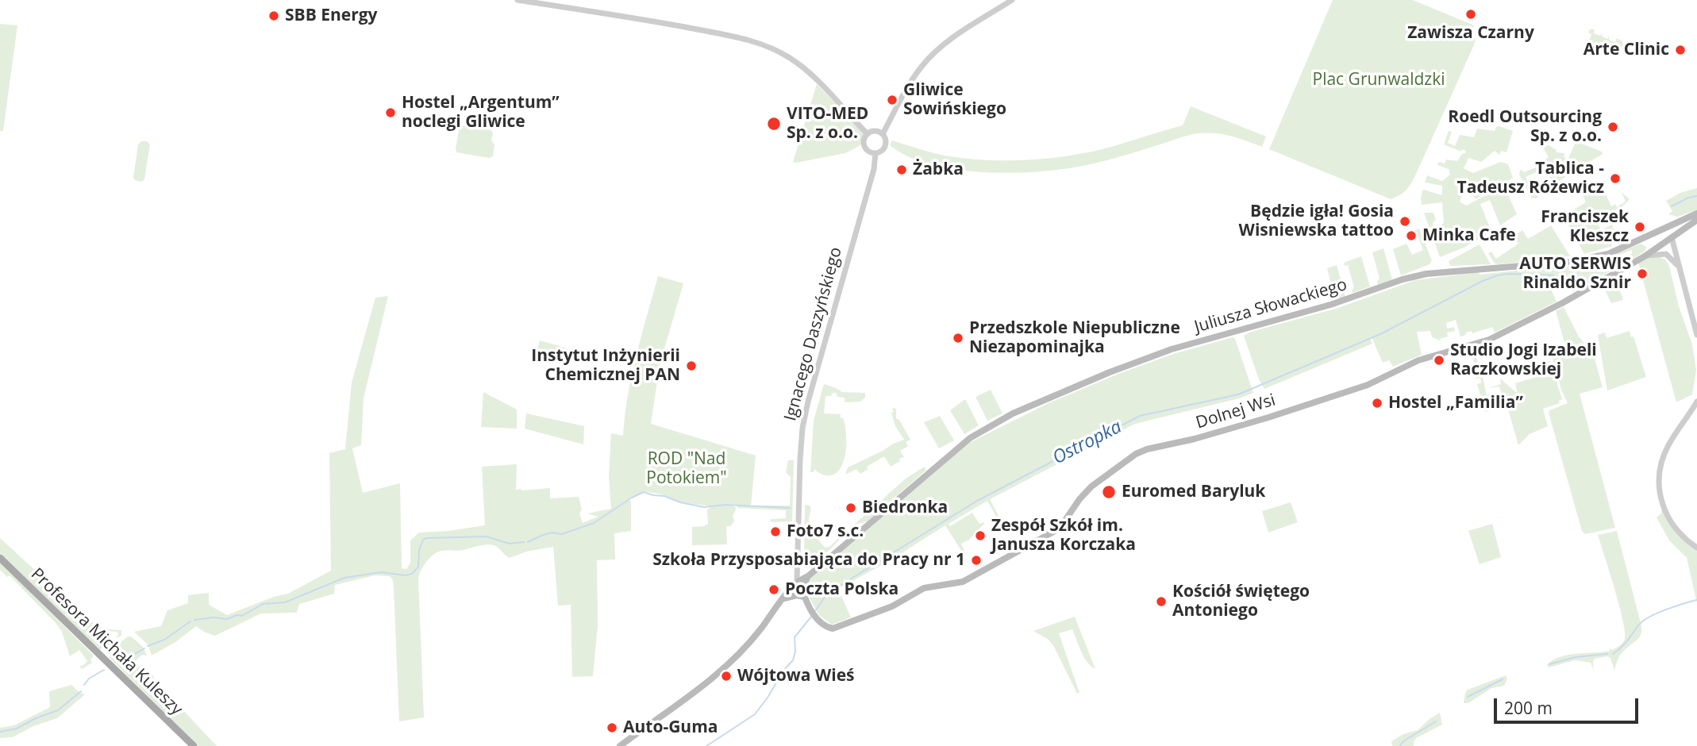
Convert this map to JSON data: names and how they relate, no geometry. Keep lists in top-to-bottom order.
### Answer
{
  "streets": {
    "main road": ["Juliusza Słowackiego", "Dolnej Wsi", "Profesora Michała Kuleszy"],
    "street": ["Ignacego Daszyńskiego"]
  },
  "crossings": [
    ["Juliusza Słowackiego", "Ignacego Daszyńskiego"]
  ],
  "water": ["Ostropka"],
  "parks": ["Plac Grunwaldzki", "ROD \"Nad Potokiem\""],
  "places": [
    "Zawisza Czarny",
    "SBB Energy",
    "Arte Clinic",
    "Gliwice Sowińskiego",
    "Hostel „Argentum” noclegi Gliwice",
    "VITO-MED Sp. z o.o.",
    "Roedl Outsourcing Sp. z o.o.",
    "Żabka",
    "Tablica - Tadeusz Różewicz",
    "Będzie igła! Gosia Wisniewska tattoo",
    "Franciszek Kleszcz",
    "Minka Cafe",
    "AUTO SERWIS Rinaldo Sznir",
    "Przedszkole Niepubliczne Niezapominajka",
    "Studio Jogi Izabeli Raczkowskiej",
    "Instytut Inżynierii Chemicznej PAN",
    "Hostel „Familia”",
    "Euromed Baryluk",
    "Biedronka",
    "Foto7 s.c.",
    "Zespół Szkół im. Janusza Korczaka",
    "Szkoła Przysposabiająca do Pracy nr 1",
    "Poczta Polska",
    "Kościół świętego Antoniego",
    "Wójtowa Wieś",
    "Auto-Guma"
  ],
  "scale_bar": "200 m"
}
